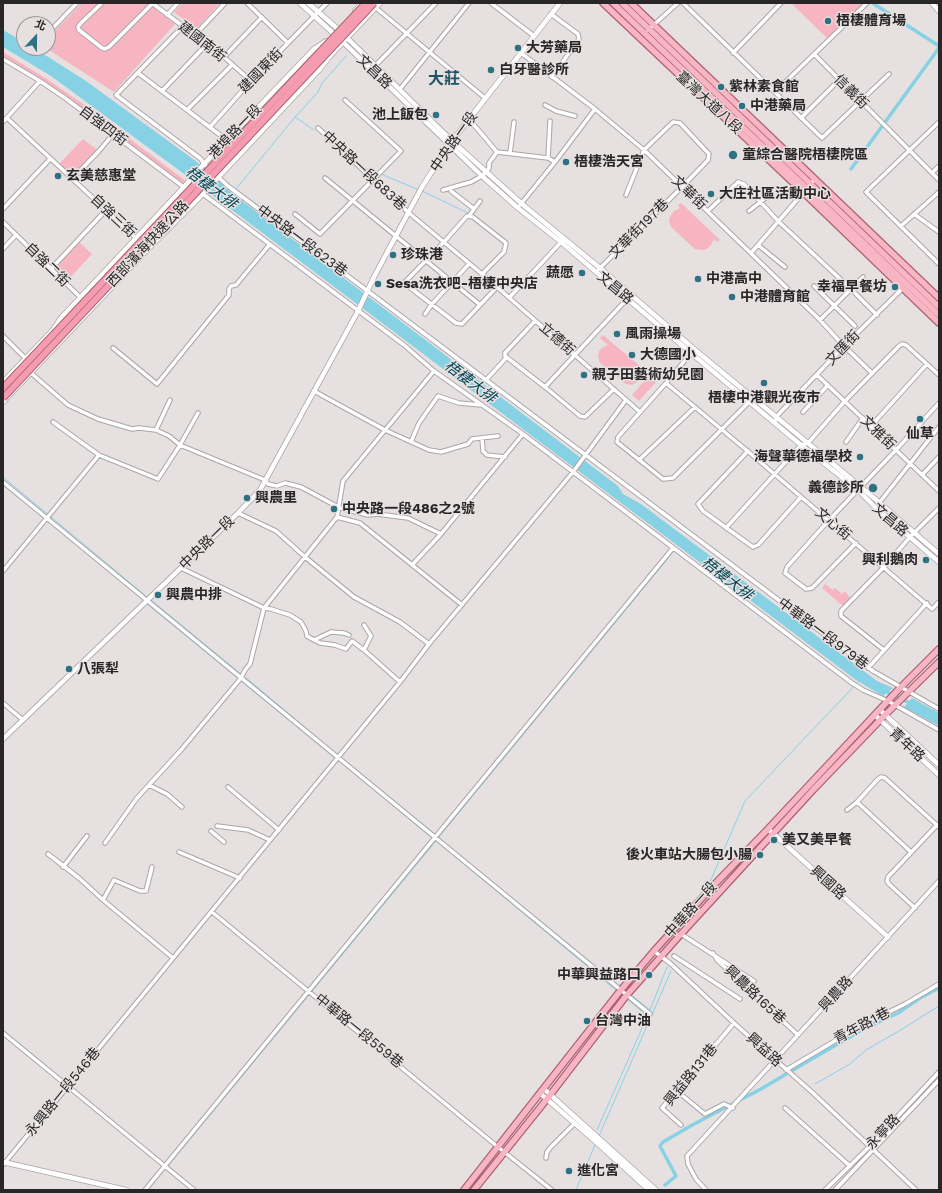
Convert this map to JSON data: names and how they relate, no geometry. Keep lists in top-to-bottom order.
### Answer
{
  "streets": {
    "highway": ["西部濱海快速公路"],
    "main road": ["臺灣大道八段", "中華路一段"],
    "street": [
      "建國南街",
      "建國東街",
      "文昌路",
      "信義街",
      "自強四街",
      "港埠路一段",
      "中央路一段",
      "中央路一段683巷",
      "文華街",
      "自強三街",
      "文華街197巷",
      "中央路一段623巷",
      "自強二街",
      "立德街",
      "文匯街",
      "文雅街",
      "文心街",
      "中華路一段979巷",
      "青年路",
      "興國路",
      "興農路",
      "興農路165巷",
      "青年路1巷",
      "中華路一段559巷",
      "興益路",
      "興益路131巷",
      "永興路一段546巷",
      "永寧路"
    ]
  },
  "crossings": [
    ["建國南街", "建國東街"],
    ["建國東街", "文昌路"],
    ["文昌路", "港埠路一段"],
    ["文昌路", "中央路一段"],
    ["文昌路", "文華街197巷"],
    ["文昌路", "文匯街"],
    ["臺灣大道八段", "文匯街"],
    ["自強四街", "港埠路一段"],
    ["港埠路一段", "自強三街"],
    ["港埠路一段", "中央路一段623巷"],
    ["港埠路一段", "西部濱海快速公路"],
    ["港埠路一段", "自強二街"],
    ["中央路一段", "中央路一段683巷"],
    ["中央路一段", "文華街"],
    ["中央路一段", "中央路一段623巷"],
    ["中央路一段", "立德街"],
    ["中央路一段683巷", "立德街"],
    ["文華街", "文華街197巷"],
    ["文華街", "文匯街"],
    ["立德街", "永興路一段546巷"],
    ["文匯街", "文雅街"],
    ["中華路一段979巷", "中華路一段"],
    ["中華路一段979巷", "永興路一段546巷"],
    ["青年路", "中華路一段"],
    ["興國路", "中華路一段"],
    ["興國路", "興農路"],
    ["中華路一段", "中華路一段559巷"],
    ["中華路一段", "興益路"],
    ["興農路", "興農路165巷"],
    ["興農路", "興益路"],
    ["青年路1巷", "興益路"],
    ["中華路一段559巷", "永興路一段546巷"],
    ["興益路", "興益路131巷"],
    ["興益路", "永寧路"]
  ],
  "districts": ["大莊"],
  "water": ["梧棲大排"],
  "places": [
    "梧棲體育場",
    "大芳藥局",
    "白牙醫診所",
    "紫林素食館",
    "中港藥局",
    "池上飯包",
    "童綜合醫院梧棲院區",
    "梧棲浩天宮",
    "玄美慈惠堂",
    "大庄社區活動中心",
    "珍珠港",
    "蔬愿",
    "中港高中",
    "Sesa洗衣吧-梧棲中央店",
    "幸福早餐坊",
    "中港體育館",
    "風雨操場",
    "大德國小",
    "親子田藝術幼兒園",
    "梧棲中港觀光夜市",
    "仙草",
    "海聲華德福學校",
    "義德診所",
    "興農里",
    "中央路一段486之2號",
    "興利鵝肉",
    "興農中排",
    "八張犁",
    "美又美早餐",
    "後火車站大腸包小腸",
    "中華興益路口",
    "台灣中油",
    "進化宮"
  ],
  "north": "top"
}
